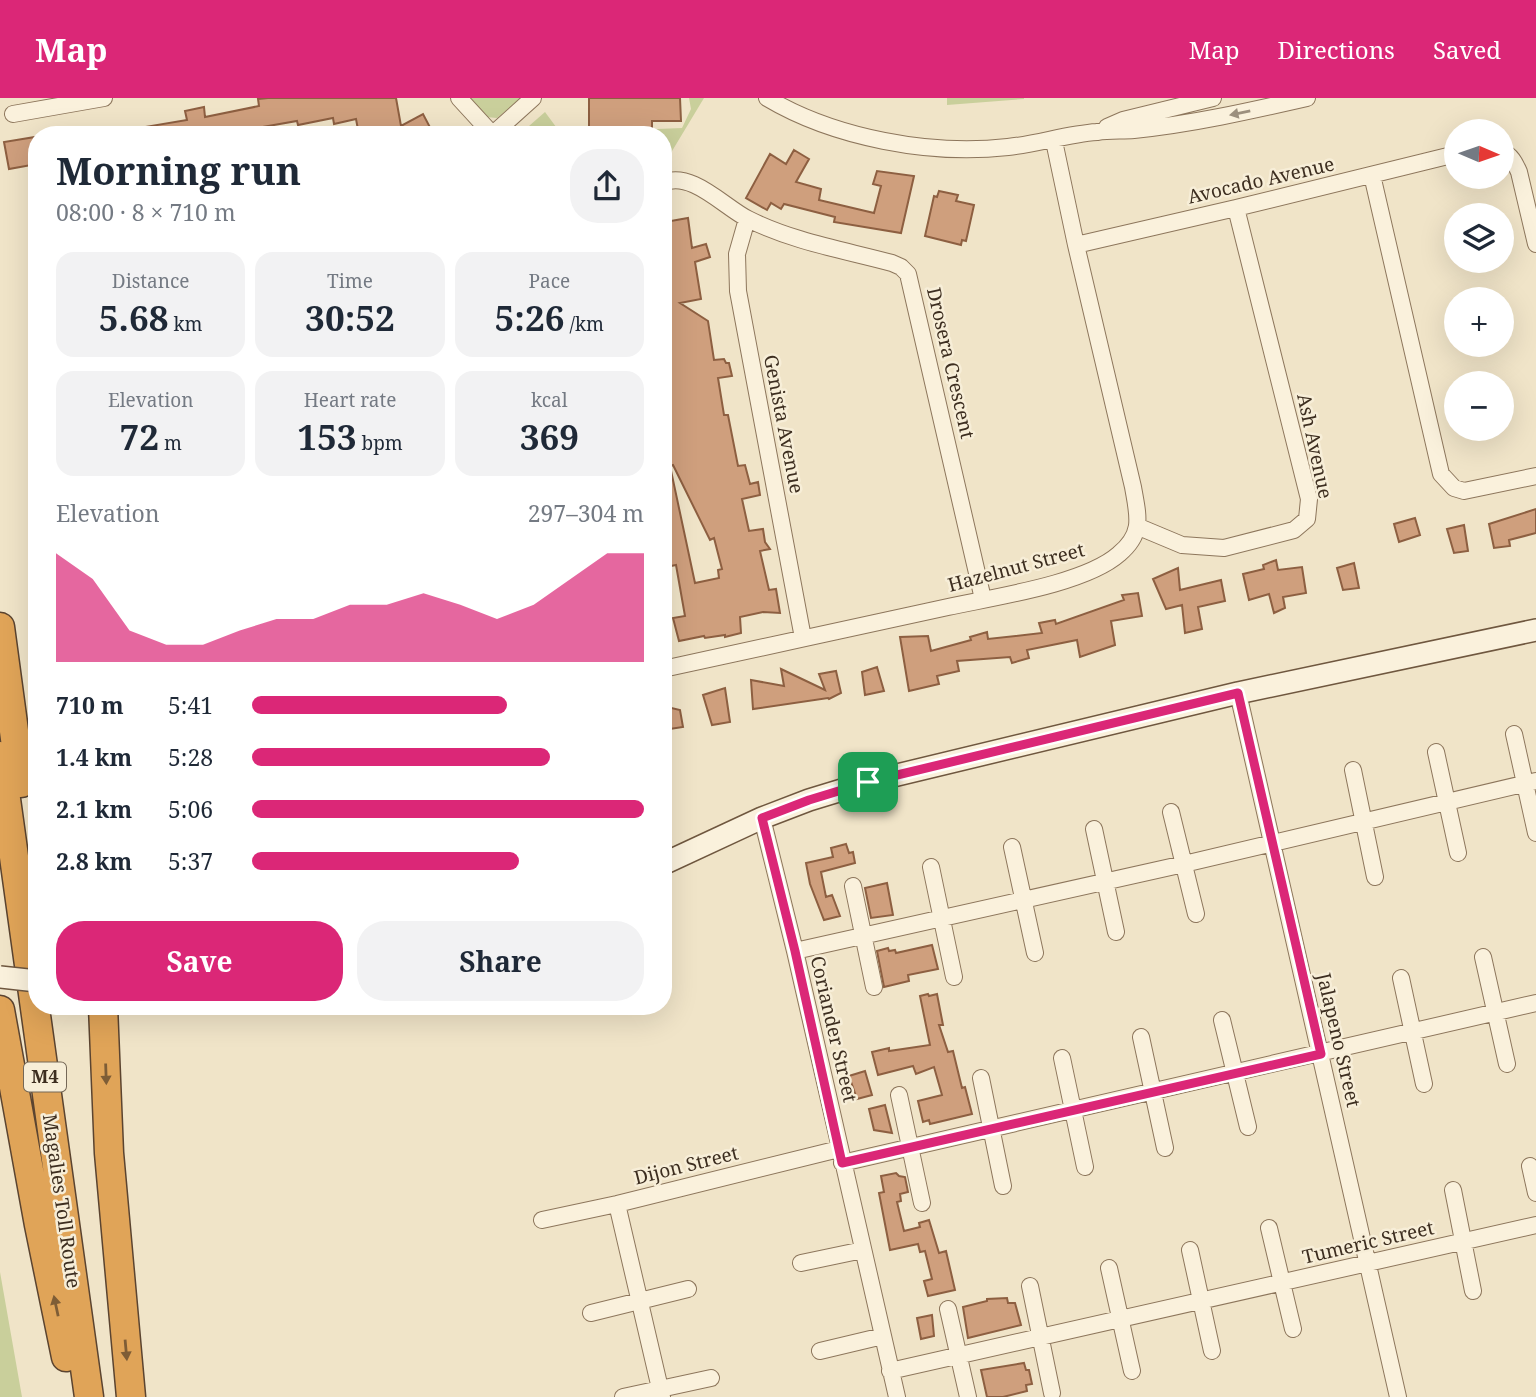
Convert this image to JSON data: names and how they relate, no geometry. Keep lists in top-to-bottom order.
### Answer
{
  "streets": {
    "highway": ["M4", "Magalies Toll Route"],
    "street": [
      "Avocado Avenue",
      "Drosera Crescent",
      "Genista Avenue",
      "Ash Avenue",
      "Hazelnut Street",
      "Coriander Street",
      "Jalapeno Street",
      "Dijon Street",
      "Tumeric Street"
    ]
  },
  "crossings": [
    ["Avocado Avenue", "Ash Avenue"],
    ["Drosera Crescent", "Genista Avenue"],
    ["Drosera Crescent", "Hazelnut Street"],
    ["Genista Avenue", "Hazelnut Street"],
    ["Ash Avenue", "Hazelnut Street"],
    ["Coriander Street", "Dijon Street"],
    ["Coriander Street", "Tumeric Street"],
    ["Jalapeno Street", "Dijon Street"],
    ["Jalapeno Street", "Tumeric Street"]
  ],
  "north": "right",
  "page": {
    "header": "Map",
    "nav": ["Map", "Directions", "Saved"],
    "map_buttons": ["+", "−"],
    "heading": ["Morning run", "08:00 · 8 × 710 m"],
    "stats": [
      ["Distance", "5.68 km"],
      ["Time", "30:52"],
      ["Pace", "5:26 /km"],
      ["Elevation", "72 m"],
      ["Heart rate", "153 bpm"],
      ["kcal", "369"]
    ],
    "chart": ["Elevation", "297–304 m"],
    "list": [
      {
        "name": "710 m",
        "note": "5:41"
      },
      {
        "name": "1.4 km",
        "note": "5:28"
      },
      {
        "name": "2.1 km",
        "note": "5:06"
      },
      {
        "name": "2.8 km",
        "note": "5:37"
      }
    ],
    "buttons": ["Save", "Share"]
  }
}
